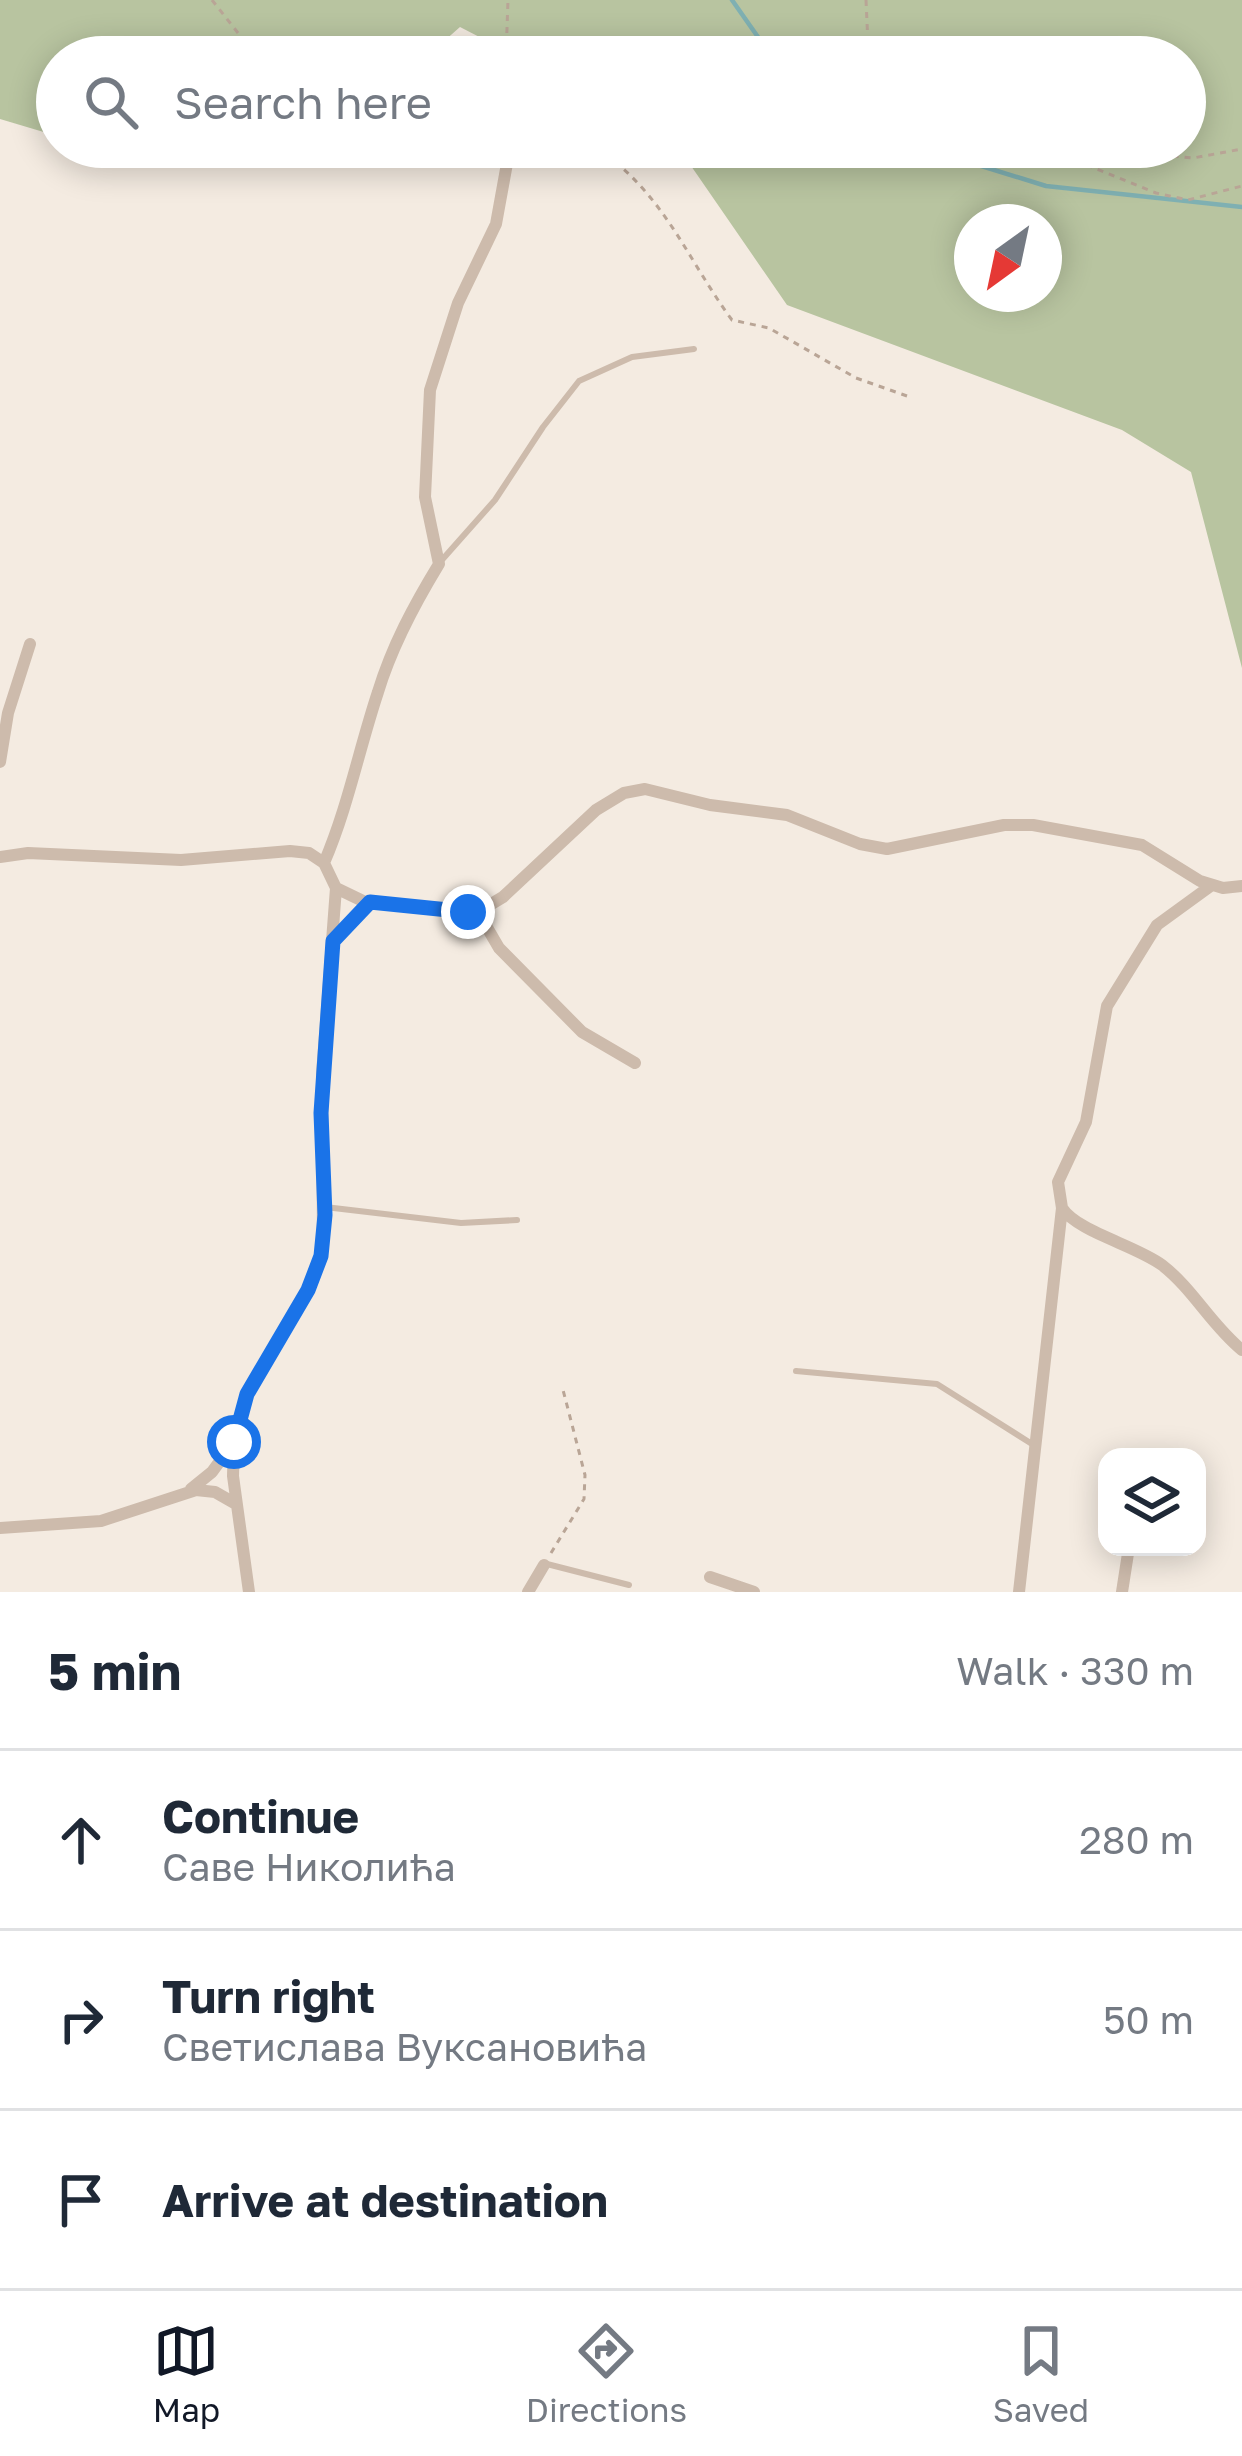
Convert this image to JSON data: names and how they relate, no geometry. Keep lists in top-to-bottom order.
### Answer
{
  "north": "bottom left",
  "page": {
    "search": "Search here",
    "heading": ["5 min", "Walk · 330 m"],
    "list": [
      ["Continue", "Саве Николића", "280 m"],
      ["Turn right", "Светислава Вуксановића", "50 m"],
      "Arrive at destination"
    ],
    "nav": ["Map", "Directions", "Saved"]
  }
}
